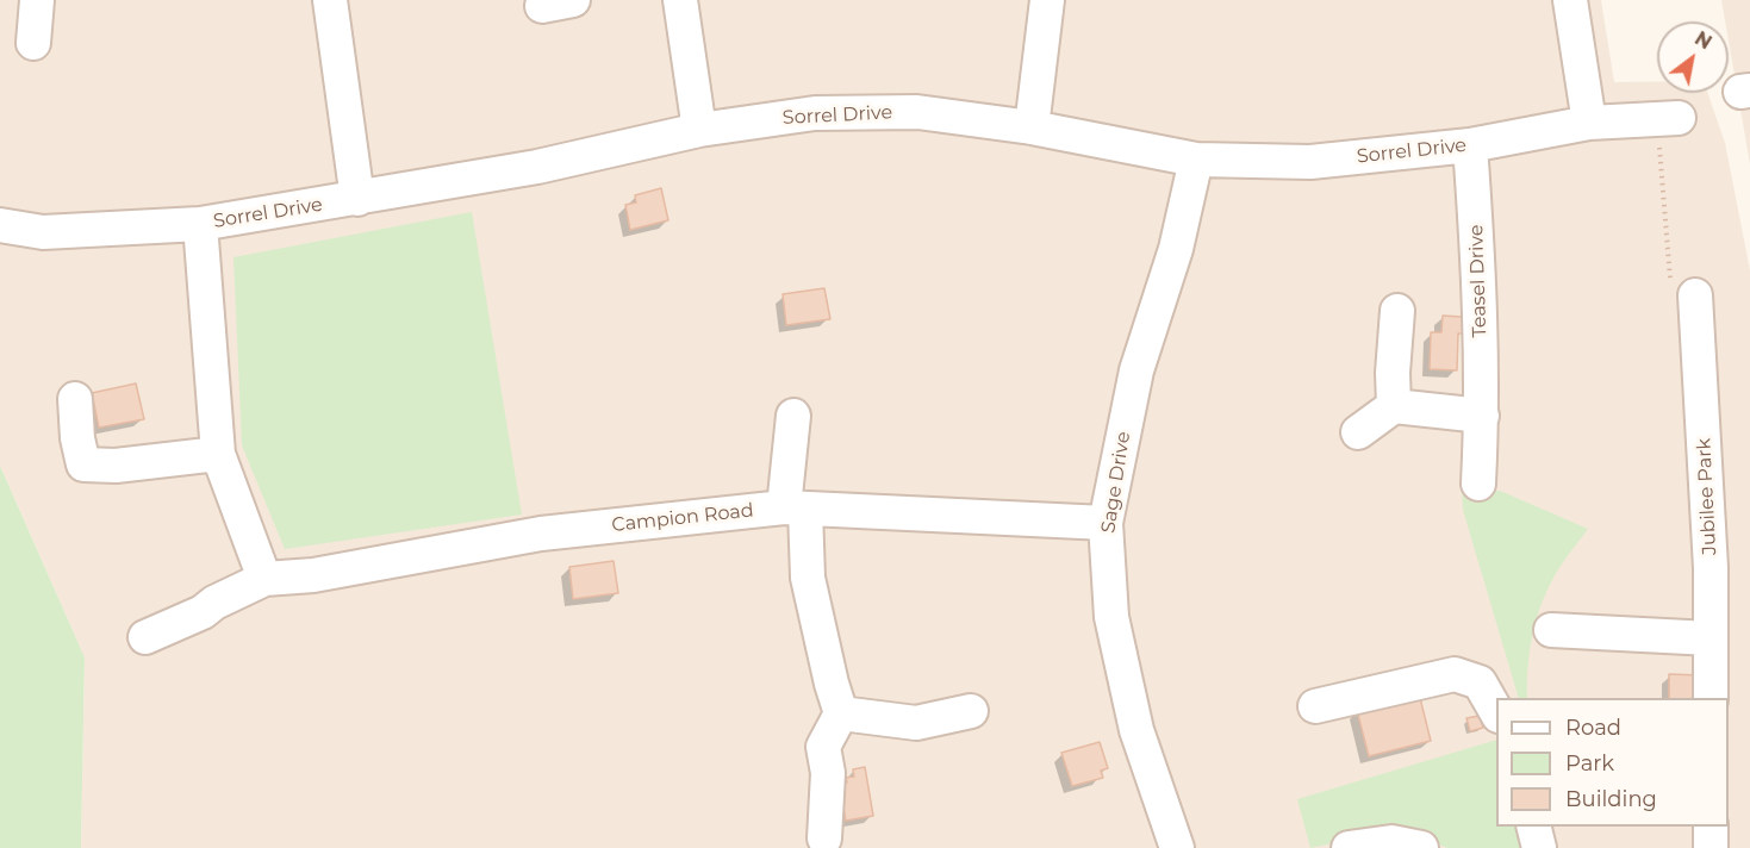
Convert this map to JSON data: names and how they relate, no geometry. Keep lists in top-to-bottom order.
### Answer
{
  "streets": {
    "street": [
      "Sorrel Drive",
      "Teasel Drive",
      "Sage Drive",
      "Jubilee Park",
      "Campion Road"
    ]
  },
  "crossings": [
    ["Sorrel Drive", "Teasel Drive"],
    ["Sorrel Drive", "Sage Drive"],
    ["Sage Drive", "Campion Road"]
  ],
  "legend": ["Road", "Park", "Building"],
  "north": "top right"
}
